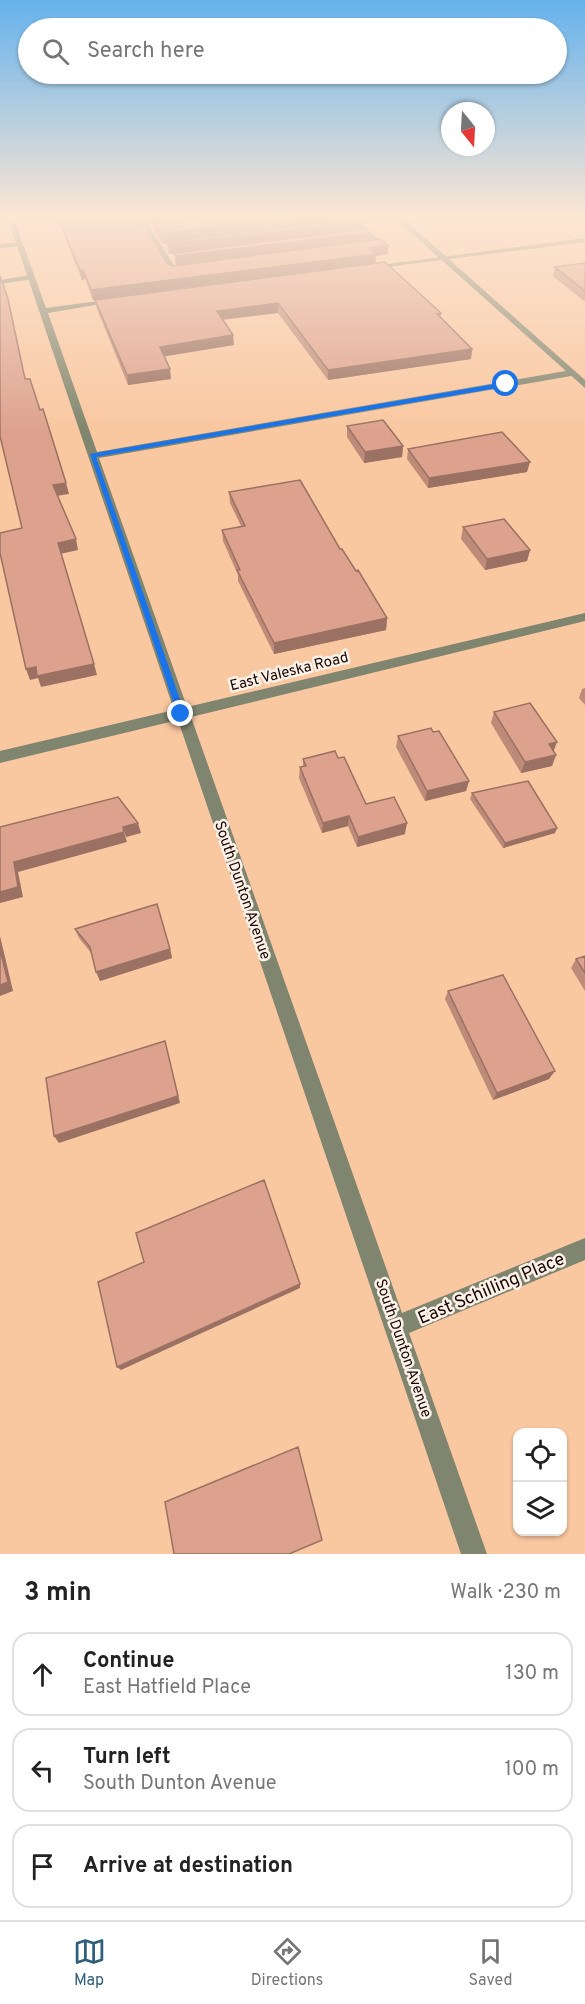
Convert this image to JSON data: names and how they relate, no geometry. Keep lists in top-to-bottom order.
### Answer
{
  "streets": {
    "street": ["East Valeska Road", "South Dunton Avenue", "East Schilling Place"]
  },
  "crossings": [
    ["East Valeska Road", "South Dunton Avenue"],
    ["South Dunton Avenue", "East Schilling Place"]
  ],
  "north": "bottom",
  "page": {
    "search": "Search here",
    "heading": ["3 min", "Walk · 230 m"],
    "list": [
      ["Continue", "East Hatfield Place", "130 m"],
      ["Turn left", "South Dunton Avenue", "100 m"],
      "Arrive at destination"
    ],
    "nav": ["Map", "Directions", "Saved"]
  }
}
